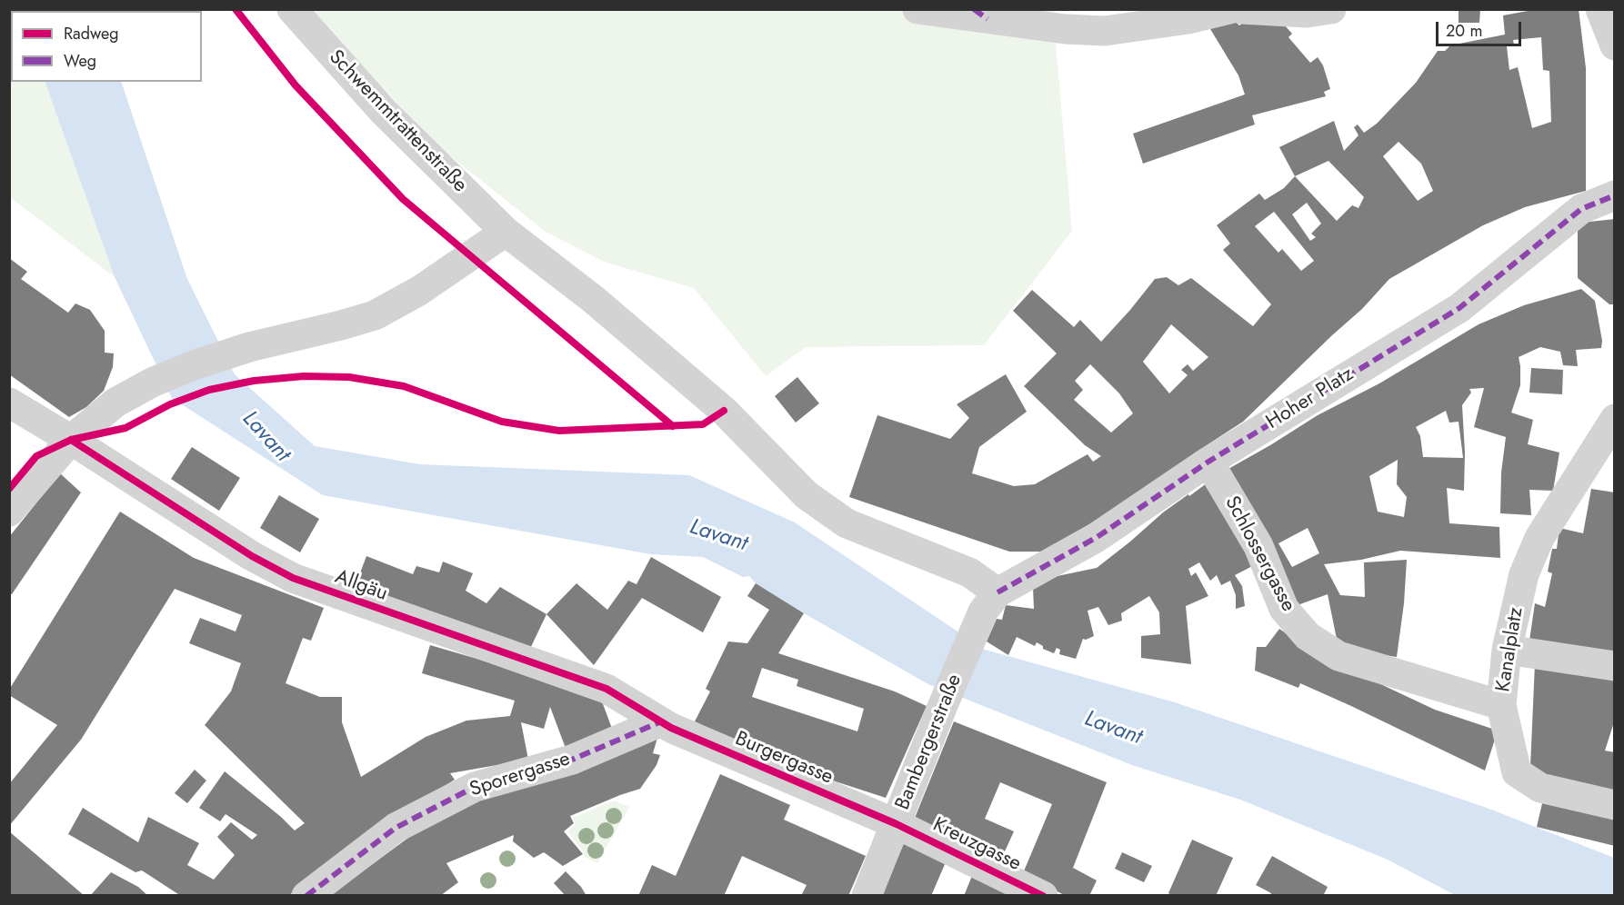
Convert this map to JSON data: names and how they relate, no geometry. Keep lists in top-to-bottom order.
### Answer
{
  "streets": {
    "street": [
      "Schwemmtrattenstraße",
      "Hoher Platz",
      "Schlossergasse",
      "Allgäu",
      "Kanalplatz",
      "Bambergerstraße",
      "Burgergasse",
      "Sporergasse",
      "Kreuzgasse"
    ]
  },
  "crossings": [
    ["Schwemmtrattenstraße", "Hoher Platz"],
    ["Schwemmtrattenstraße", "Bambergerstraße"],
    ["Hoher Platz", "Schlossergasse"],
    ["Hoher Platz", "Bambergerstraße"],
    ["Schlossergasse", "Kanalplatz"],
    ["Allgäu", "Burgergasse"],
    ["Allgäu", "Sporergasse"],
    ["Bambergerstraße", "Burgergasse"],
    ["Bambergerstraße", "Kreuzgasse"],
    ["Burgergasse", "Sporergasse"],
    ["Burgergasse", "Kreuzgasse"]
  ],
  "water": ["Lavant"],
  "legend": ["Radweg", "Weg"],
  "scale_bar": "20 m"
}
